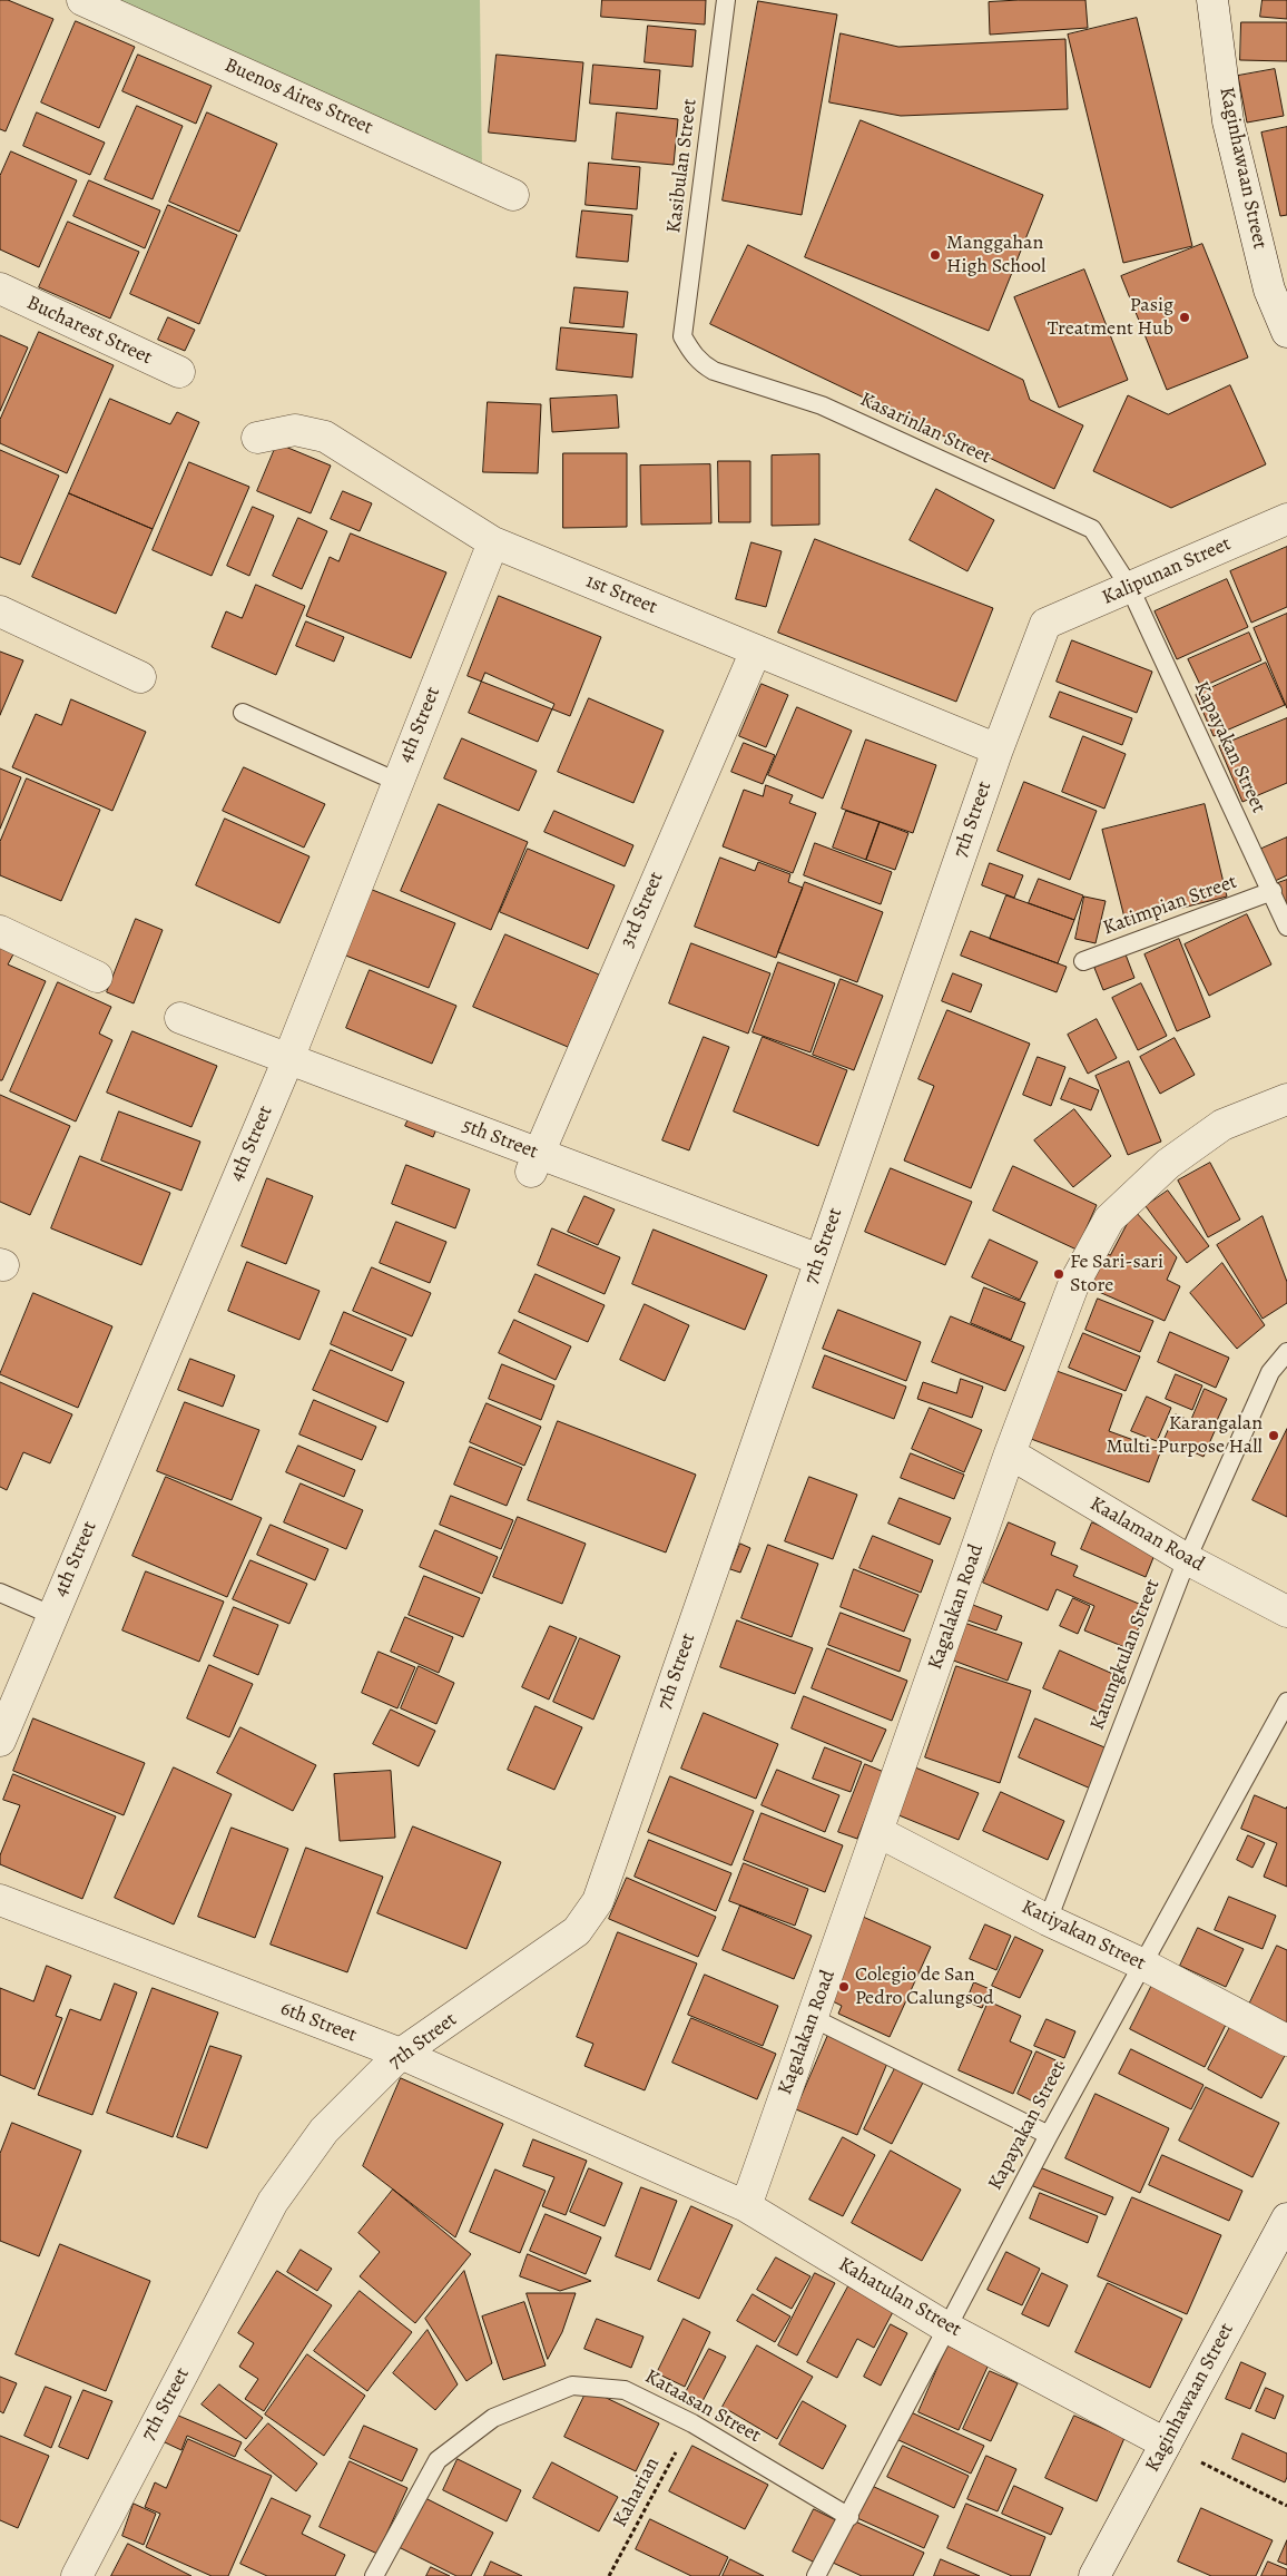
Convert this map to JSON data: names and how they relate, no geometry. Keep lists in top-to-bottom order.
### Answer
{
  "streets": {
    "street": [
      "Buenos Aires Street",
      "Kaginhawaan Street",
      "Bucharest Street",
      "Kalipunan Street",
      "1st Street",
      "4th Street",
      "7th Street",
      "3rd Street",
      "5th Street",
      "Kaalaman Road",
      "Kagalakan Road",
      "Katiyakan Street",
      "6th Street",
      "Kahatulan Street"
    ],
    "lane": [
      "Kasibulan Street",
      "Kasarinlan Street",
      "Kapayakan Street",
      "Katimpian Street",
      "Katungkulan Street",
      "Kataasan Street"
    ],
    "path": ["Kaharian"]
  },
  "crossings": [
    ["Kasibulan Street", "Kasarinlan Street"],
    ["Kaginhawaan Street", "Kahatulan Street"],
    ["Kasarinlan Street", "Kalipunan Street"],
    ["Kasarinlan Street", "Kapayakan Street"],
    ["Kalipunan Street", "Kapayakan Street"],
    ["Kalipunan Street", "7th Street"],
    ["1st Street", "4th Street"],
    ["1st Street", "7th Street"],
    ["1st Street", "3rd Street"],
    ["4th Street", "5th Street"],
    ["Kapayakan Street", "Katimpian Street"],
    ["Kapayakan Street", "Katiyakan Street"],
    ["Kapayakan Street", "Kahatulan Street"],
    ["Kapayakan Street", "Kataasan Street"],
    ["7th Street", "5th Street"],
    ["7th Street", "6th Street"],
    ["3rd Street", "5th Street"],
    ["Kaalaman Road", "Kagalakan Road"],
    ["Kaalaman Road", "Katungkulan Street"],
    ["Kagalakan Road", "Katiyakan Street"],
    ["Kagalakan Road", "Kahatulan Street"],
    ["Katungkulan Street", "Katiyakan Street"],
    ["6th Street", "Kahatulan Street"],
    ["Kataasan Street", "Kaharian"]
  ],
  "places": [
    "Manggahan High School",
    "Pasig Treatment Hub",
    "Fe Sari-sari Store",
    "Karangalan Multi-Purpose Hall",
    "Colegio de San Pedro Calungsod"
  ]
}
